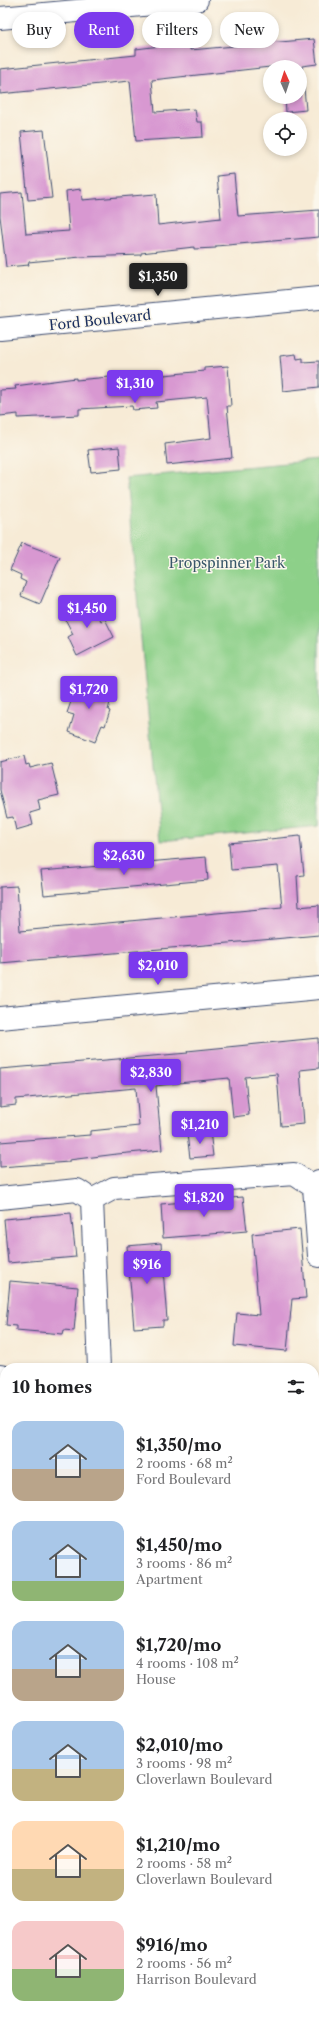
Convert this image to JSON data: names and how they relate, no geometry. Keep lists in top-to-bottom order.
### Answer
{
  "streets": {
    "street": ["Ford Boulevard"]
  },
  "parks": ["Propspinner Park"],
  "north": "top",
  "page": {
    "chip": [
      "Buy",
      "Rent",
      "Filters",
      "New"
    ],
    "price": [
      "$1,350",
      "$1,310",
      "$1,450",
      "$1,720",
      "$2,630",
      "$2,010",
      "$2,830",
      "$1,210",
      "$1,820",
      "$916"
    ],
    "heading": "10 homes",
    "list": [
      {
        "name": "$1,350/mo",
        "note": "2 rooms · 68 m² · Ford Boulevard"
      },
      {
        "name": "$1,450/mo",
        "note": "3 rooms · 86 m² · Apartment"
      },
      {
        "name": "$1,720/mo",
        "note": "4 rooms · 108 m² · House"
      },
      {
        "name": "$2,010/mo",
        "note": "3 rooms · 98 m² · Cloverlawn Boulevard"
      },
      {
        "name": "$1,210/mo",
        "note": "2 rooms · 58 m² · Cloverlawn Boulevard"
      },
      {
        "name": "$916/mo",
        "note": "2 rooms · 56 m² · Harrison Boulevard"
      }
    ]
  }
}
